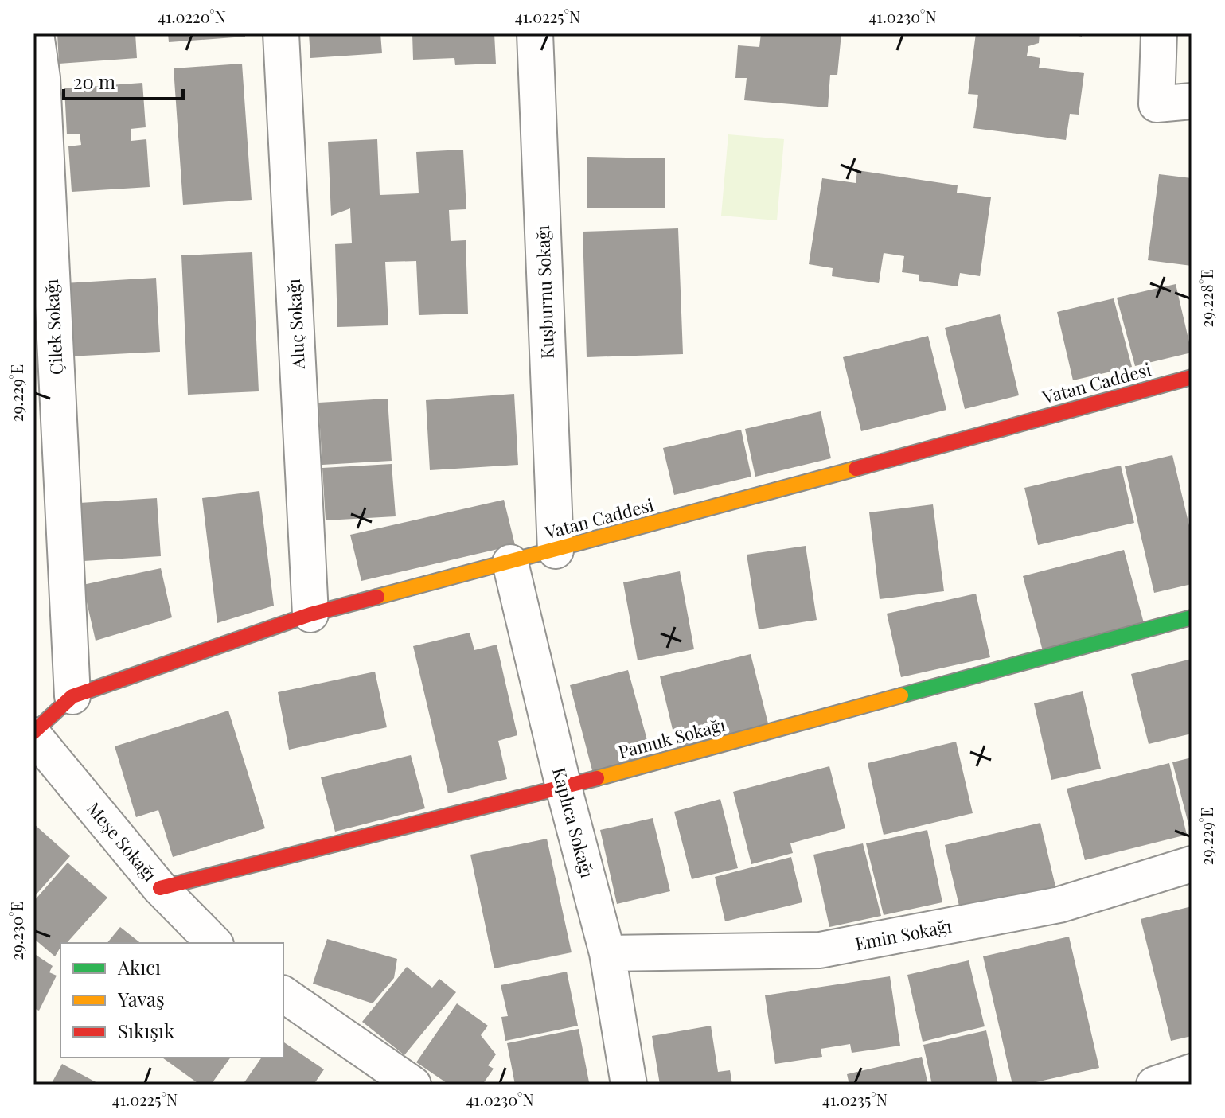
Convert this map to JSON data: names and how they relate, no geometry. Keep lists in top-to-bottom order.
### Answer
{
  "streets": {
    "street": [
      "Kuşburnu Sokağı",
      "Aluç Sokağı",
      "Çilek Sokağı",
      "Vatan Caddesi",
      "Pamuk Sokağı",
      "Kaplıca Sokağı",
      "Meşe Sokağı",
      "Emin Sokağı"
    ]
  },
  "crossings": [
    ["Kuşburnu Sokağı", "Vatan Caddesi"],
    ["Aluç Sokağı", "Vatan Caddesi"],
    ["Çilek Sokağı", "Vatan Caddesi"],
    ["Vatan Caddesi", "Kaplıca Sokağı"],
    ["Vatan Caddesi", "Meşe Sokağı"],
    ["Pamuk Sokağı", "Kaplıca Sokağı"],
    ["Pamuk Sokağı", "Meşe Sokağı"],
    ["Kaplıca Sokağı", "Emin Sokağı"]
  ],
  "legend": ["Akıcı", "Yavaş", "Sıkışık"],
  "scale_bar": "20 m",
  "coordinates": [
    "41.0220°N",
    "41.0225°N",
    "41.0230°N",
    "29.228°E",
    "29.229°E",
    "29.230°E",
    "41.0235°N"
  ]
}
